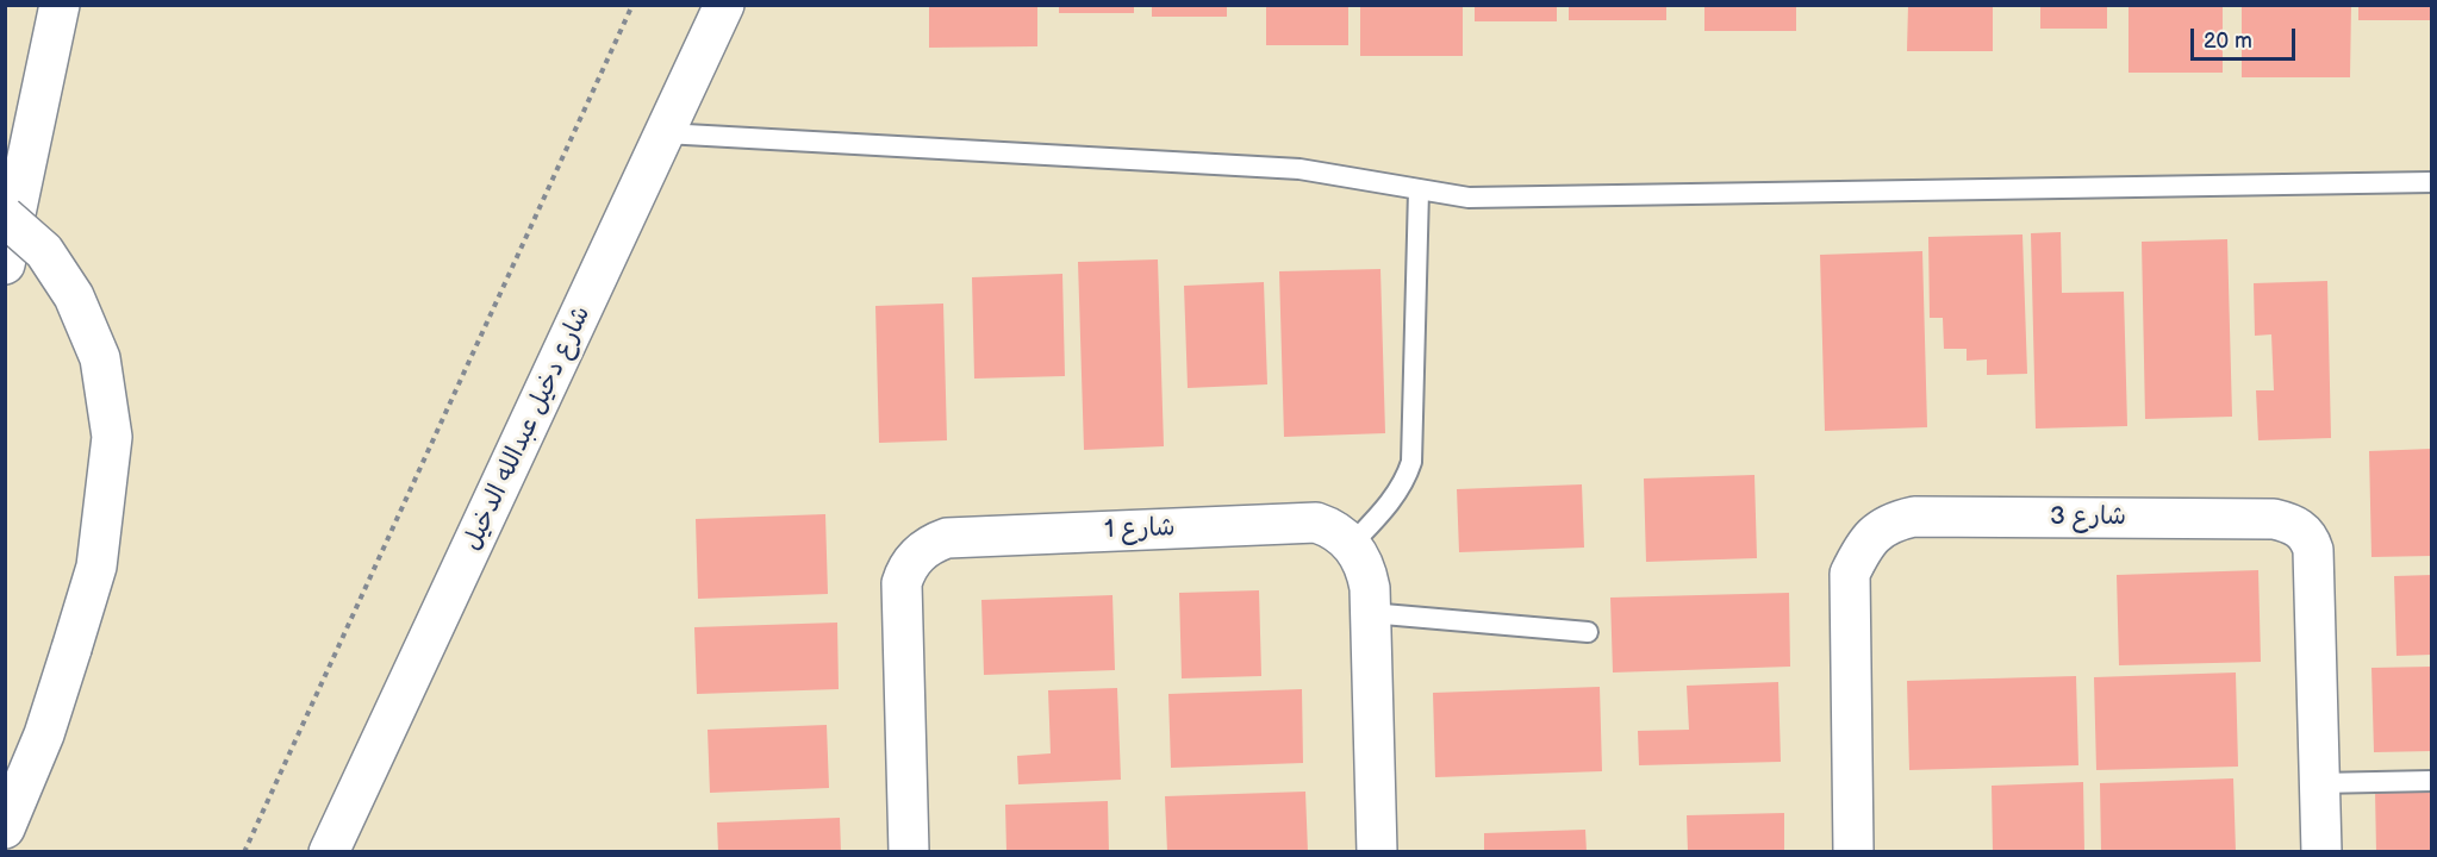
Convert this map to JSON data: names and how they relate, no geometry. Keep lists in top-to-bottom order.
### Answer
{
  "streets": {
    "main road": ["شارع دخيل عبدالله الدخيل", "شارع 3", "شارع 1"]
  },
  "scale_bar": "20 m"
}
